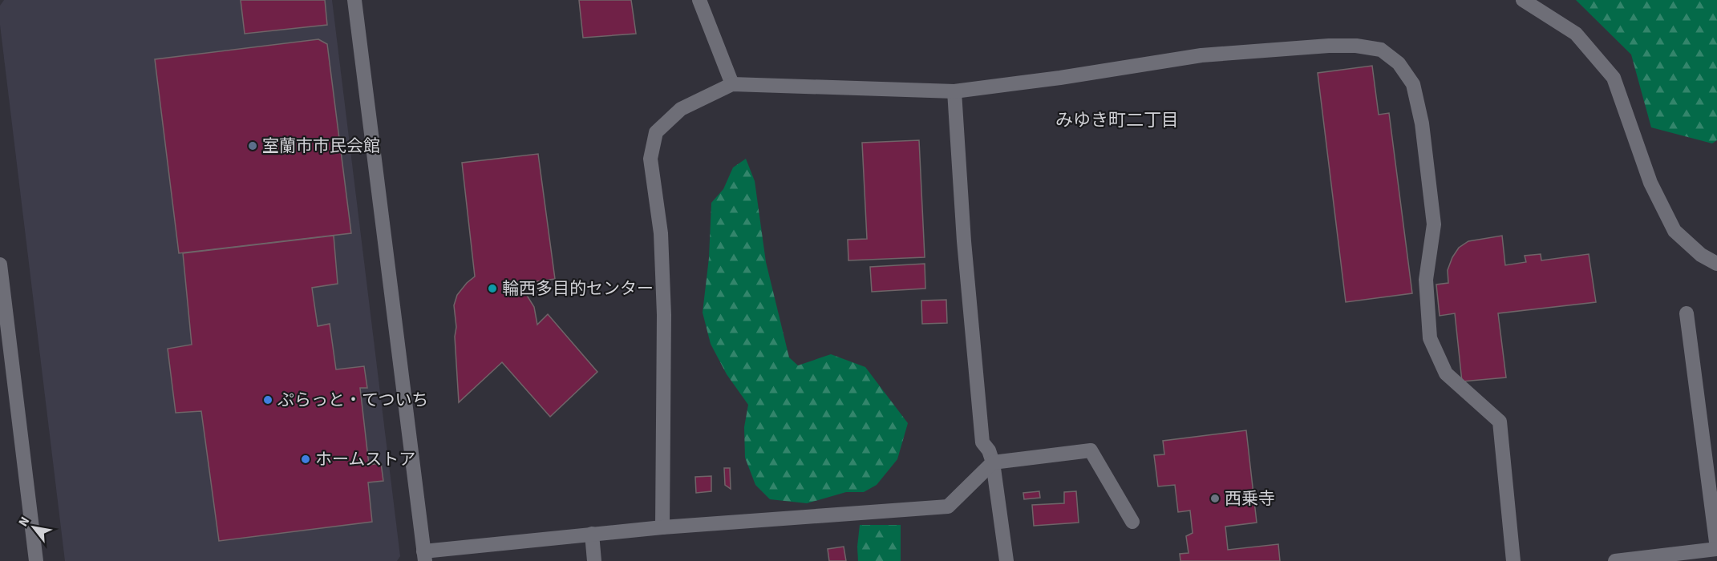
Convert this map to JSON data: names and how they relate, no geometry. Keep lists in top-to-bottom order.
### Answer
{
  "districts": ["みゆき町二丁目"],
  "places": [
    "室蘭市市民会館",
    "輪西多目的センター",
    "ぷらっと・てついち",
    "ホームストア",
    "西乗寺"
  ],
  "north": "top left"
}
